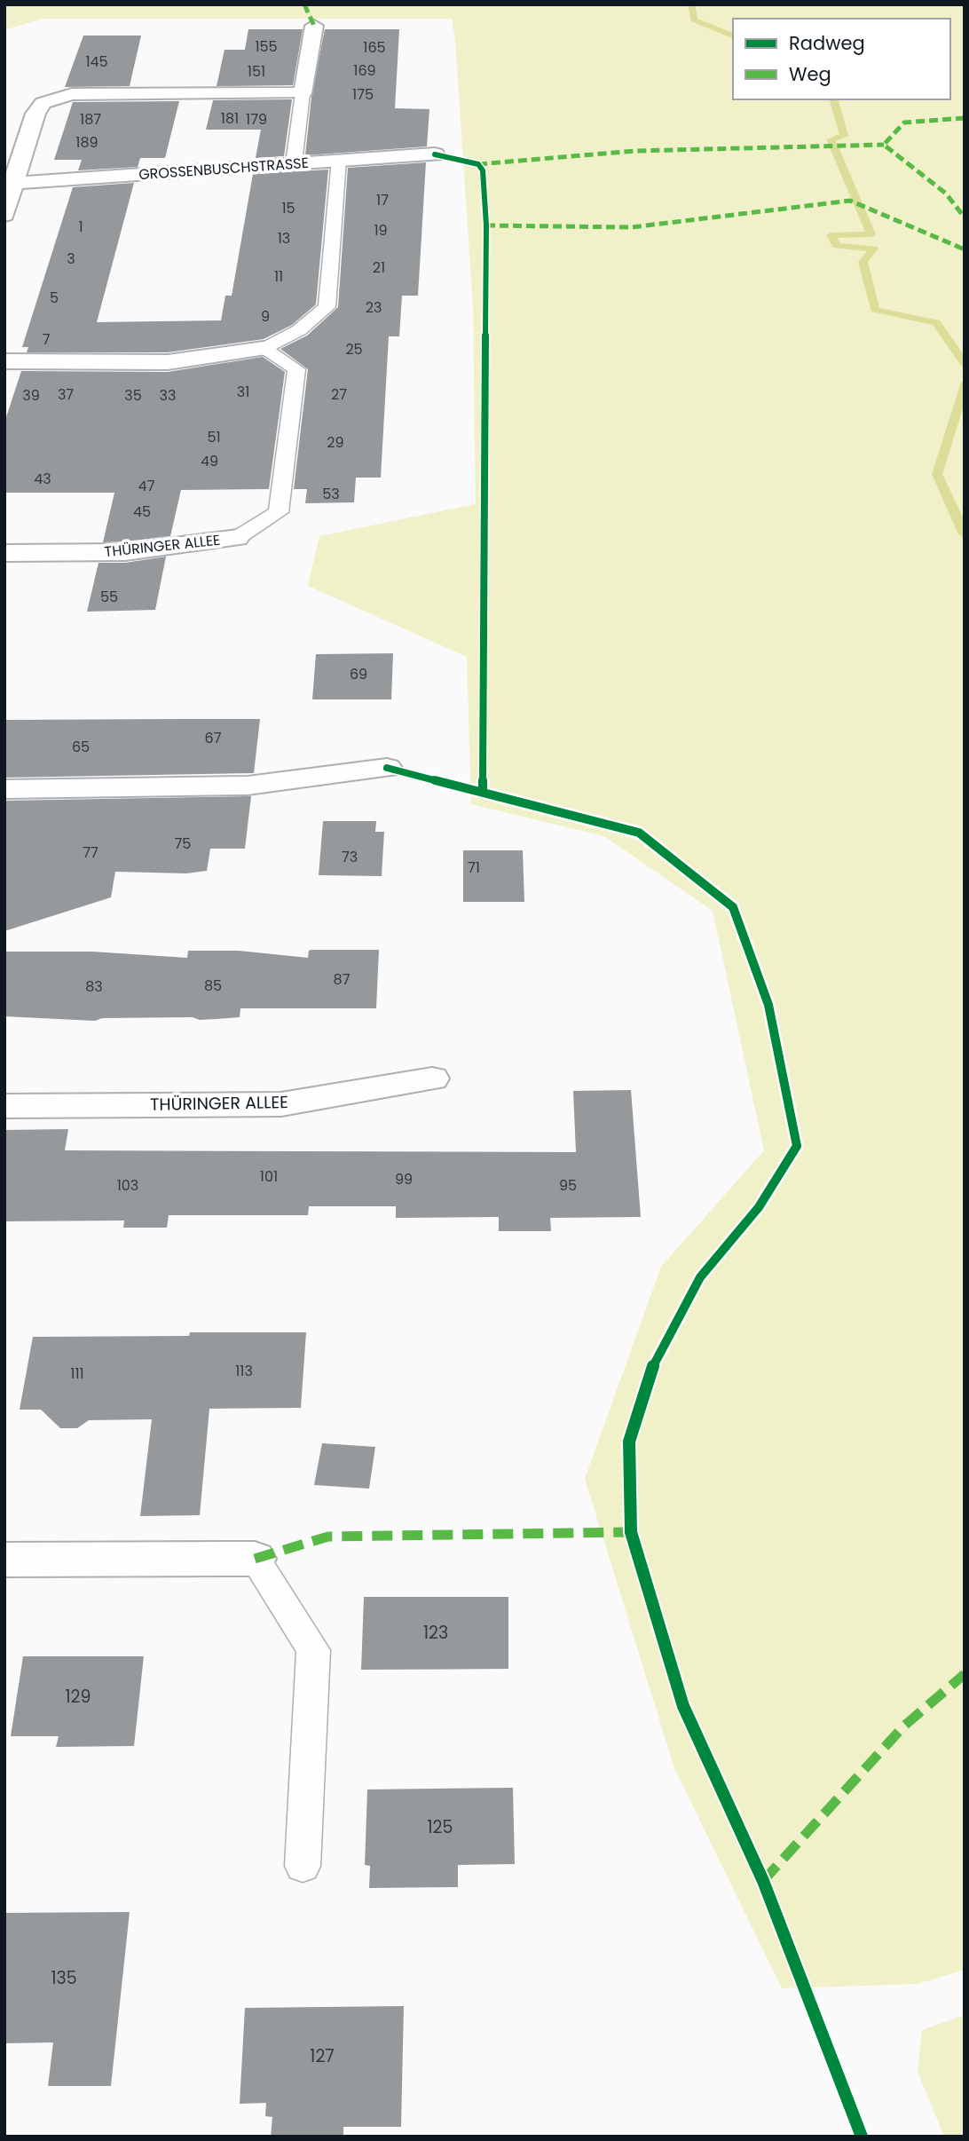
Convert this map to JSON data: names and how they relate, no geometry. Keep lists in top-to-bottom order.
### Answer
{
  "streets": {
    "street": ["GROSSENBUSCHSTRASSE", "THÜRINGER ALLEE"]
  },
  "house_numbers": [
    "155",
    "165",
    "145",
    "169",
    "151",
    "175",
    "181",
    "187",
    "179",
    "189",
    "17",
    "15",
    "1",
    "19",
    "13",
    "3",
    "21",
    "11",
    "5",
    "23",
    "9",
    "7",
    "25",
    "31",
    "37",
    "27",
    "39",
    "35",
    "33",
    "51",
    "29",
    "49",
    "43",
    "47",
    "53",
    "45",
    "55",
    "69",
    "67",
    "65",
    "75",
    "77",
    "73",
    "71",
    "87",
    "85",
    "83",
    "101",
    "99",
    "103",
    "95",
    "113",
    "111",
    "123",
    "129",
    "125",
    "135",
    "127"
  ],
  "legend": ["Radweg", "Weg"]
}
